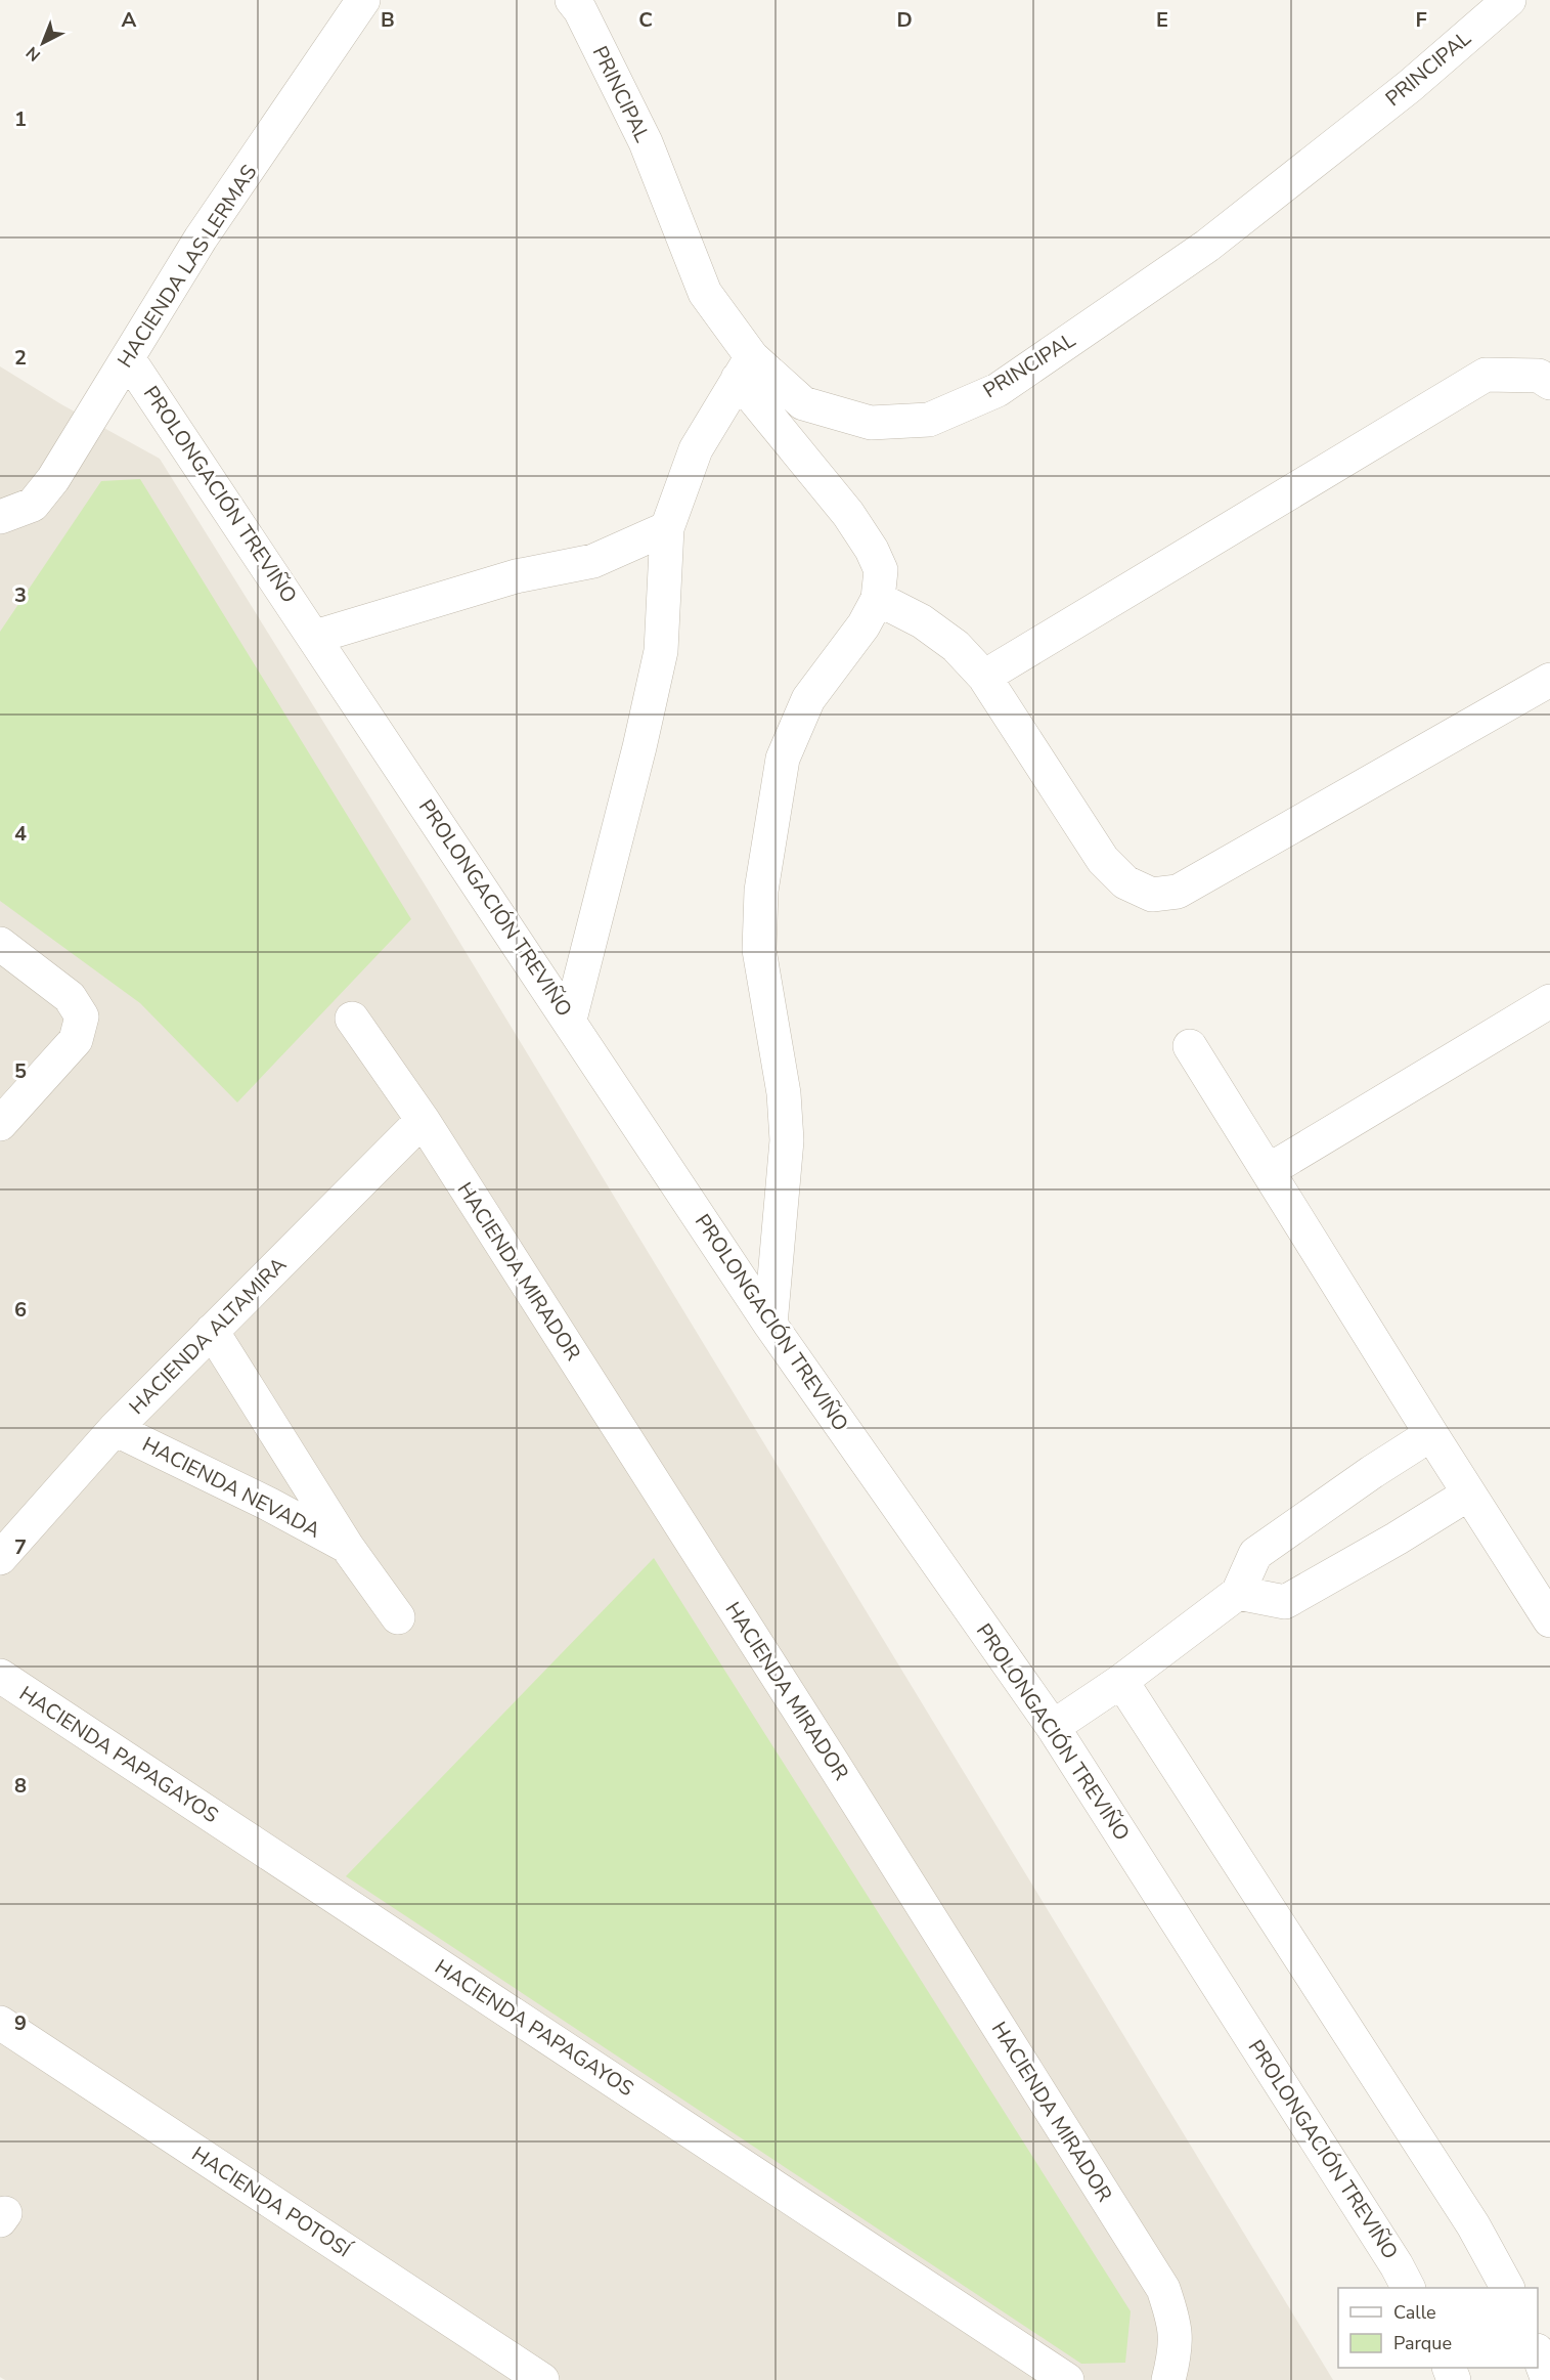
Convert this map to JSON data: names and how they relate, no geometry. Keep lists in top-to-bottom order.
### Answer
{
  "streets": {
    "street": [
      "PRINCIPAL",
      "HACIENDA LAS LERMAS",
      "PROLONGACIÓN TREVIÑO",
      "HACIENDA MIRADOR",
      "HACIENDA ALTAMIRA",
      "HACIENDA NEVADA",
      "HACIENDA PAPAGAYOS",
      "HACIENDA POTOSÍ"
    ]
  },
  "crossings": [
    ["HACIENDA LAS LERMAS", "PROLONGACIÓN TREVIÑO"],
    ["HACIENDA MIRADOR", "HACIENDA ALTAMIRA"],
    ["HACIENDA ALTAMIRA", "HACIENDA NEVADA"]
  ],
  "legend": ["Calle", "Parque"],
  "north": "bottom left",
  "grid": {
    "columns": [
      "A",
      "B",
      "C",
      "D",
      "E",
      "F"
    ],
    "rows": [
      "1",
      "2",
      "3",
      "4",
      "5",
      "6",
      "7",
      "8",
      "9"
    ]
  }
}
